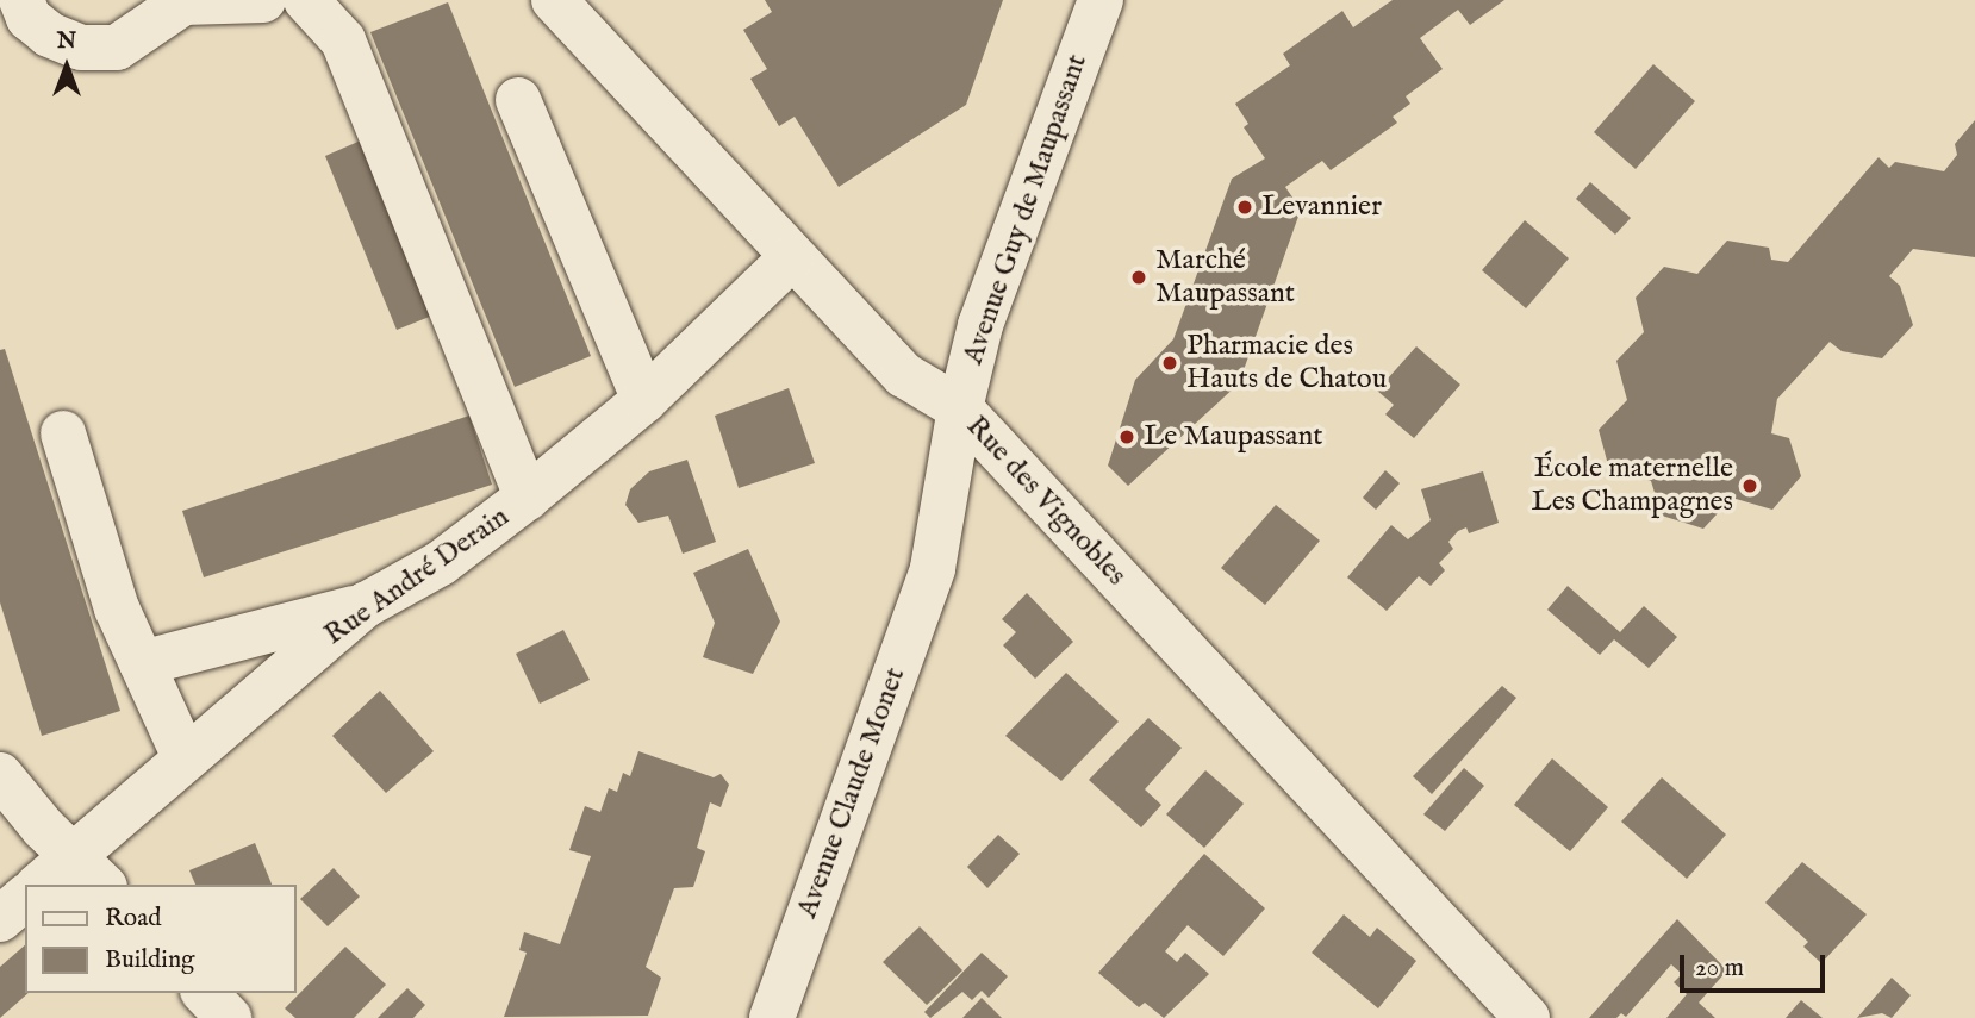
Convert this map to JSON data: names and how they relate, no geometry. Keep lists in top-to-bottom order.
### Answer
{
  "streets": {
    "street": [
      "Avenue Guy de Maupassant",
      "Rue des Vignobles",
      "Rue André Derain",
      "Avenue Claude Monet"
    ]
  },
  "crossings": [
    ["Avenue Guy de Maupassant", "Rue des Vignobles"],
    ["Avenue Guy de Maupassant", "Avenue Claude Monet"],
    ["Rue des Vignobles", "Rue André Derain"]
  ],
  "places": [
    "Levannier",
    "Marché Maupassant",
    "Pharmacie des Hauts de Chatou",
    "Le Maupassant",
    "École maternelle Les Champagnes"
  ],
  "legend": ["Road", "Building"],
  "scale_bar": "20 m",
  "north": "top"
}
